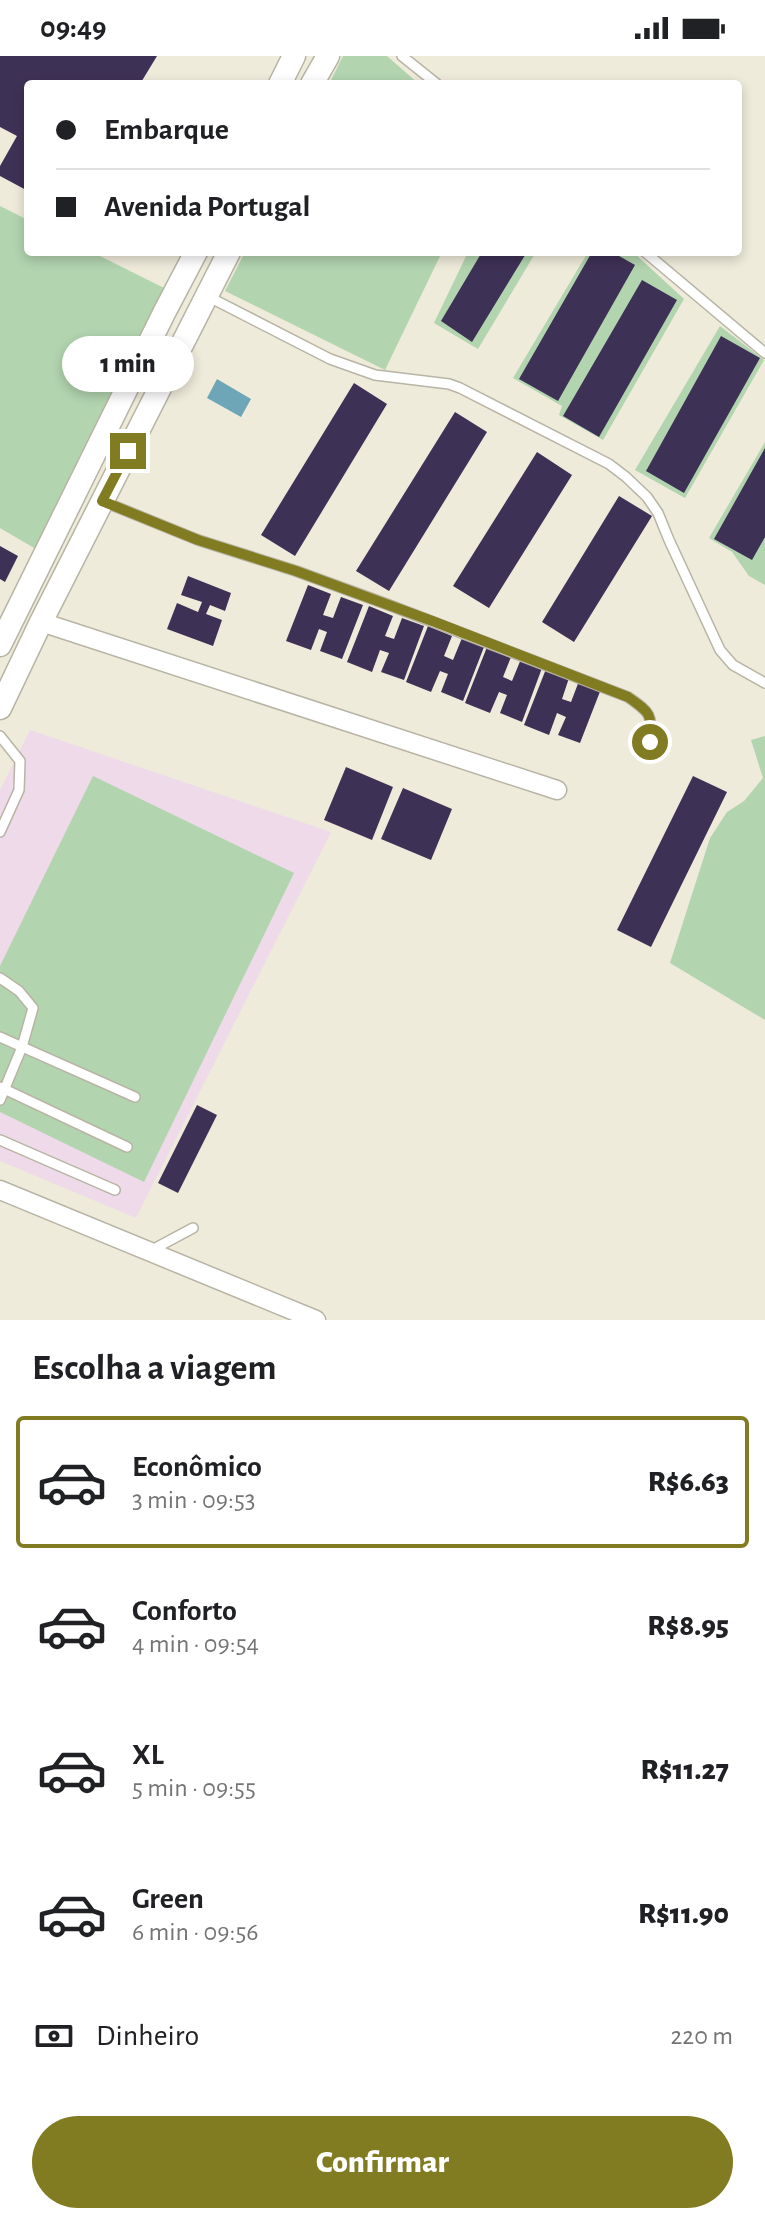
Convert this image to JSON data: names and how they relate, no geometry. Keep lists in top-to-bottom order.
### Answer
{
  "page": {
    "status": "09:49",
    "banner": ["Embarque", "Avenida Portugal"],
    "bubble": "1 min",
    "heading": "Escolha a viagem",
    "list": [
      {
        "name": "Econômico",
        "note": "3 min · 09:53",
        "value": "R$6.63"
      },
      {
        "name": "Conforto",
        "note": "4 min · 09:54",
        "value": "R$8.95"
      },
      {
        "name": "XL",
        "note": "5 min · 09:55",
        "value": "R$11.27"
      },
      {
        "name": "Green",
        "note": "6 min · 09:56",
        "value": "R$11.90"
      }
    ],
    "pay": ["Dinheiro", "220 m"],
    "buttons": "Confirmar"
  }
}
